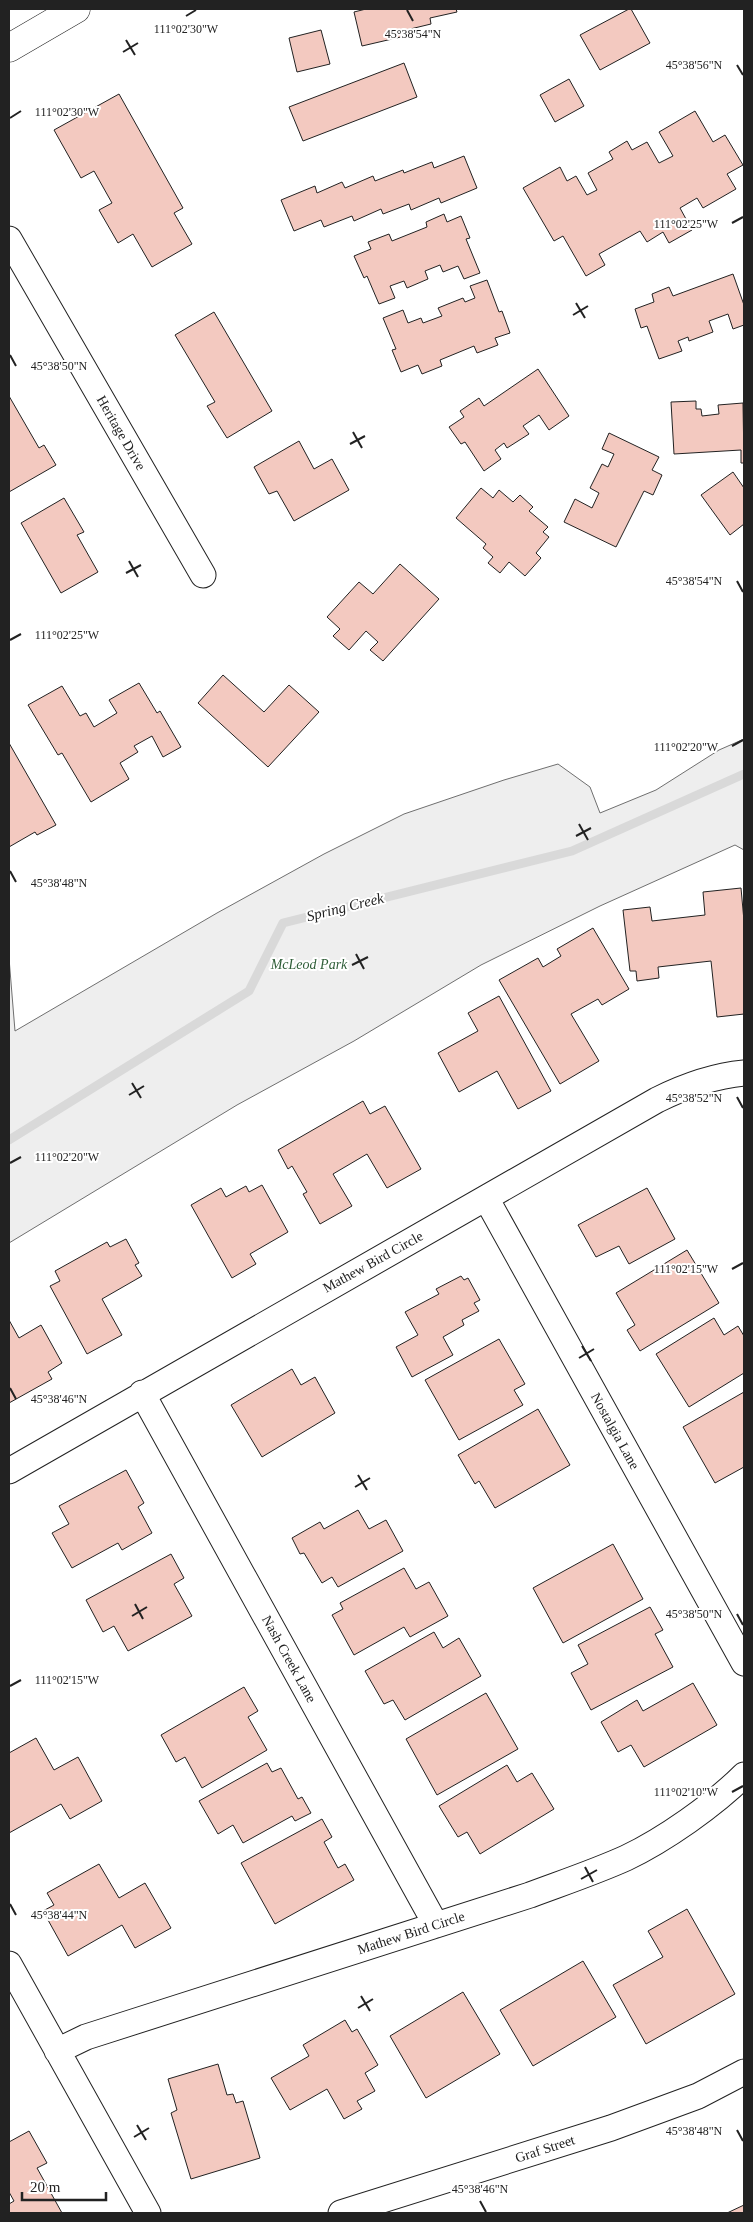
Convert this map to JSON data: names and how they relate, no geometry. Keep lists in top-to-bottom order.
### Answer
{
  "streets": {
    "street": [
      "Heritage Drive",
      "Mathew Bird Circle",
      "Nostalgia Lane",
      "Nash Creek Lane",
      "Graf Street"
    ]
  },
  "crossings": [
    ["Mathew Bird Circle", "Nostalgia Lane"],
    ["Mathew Bird Circle", "Nash Creek Lane"]
  ],
  "water": ["Spring Creek"],
  "parks": ["McLeod Park"],
  "scale_bar": "20 m",
  "coordinates": [
    "111°02'30\"W",
    "45°38'54\"N",
    "45°38'56\"N",
    "111°02'25\"W",
    "45°38'50\"N",
    "111°02'20\"W",
    "45°38'48\"N",
    "45°38'52\"N",
    "111°02'15\"W",
    "45°38'46\"N",
    "111°02'10\"W",
    "45°38'44\"N"
  ]
}
